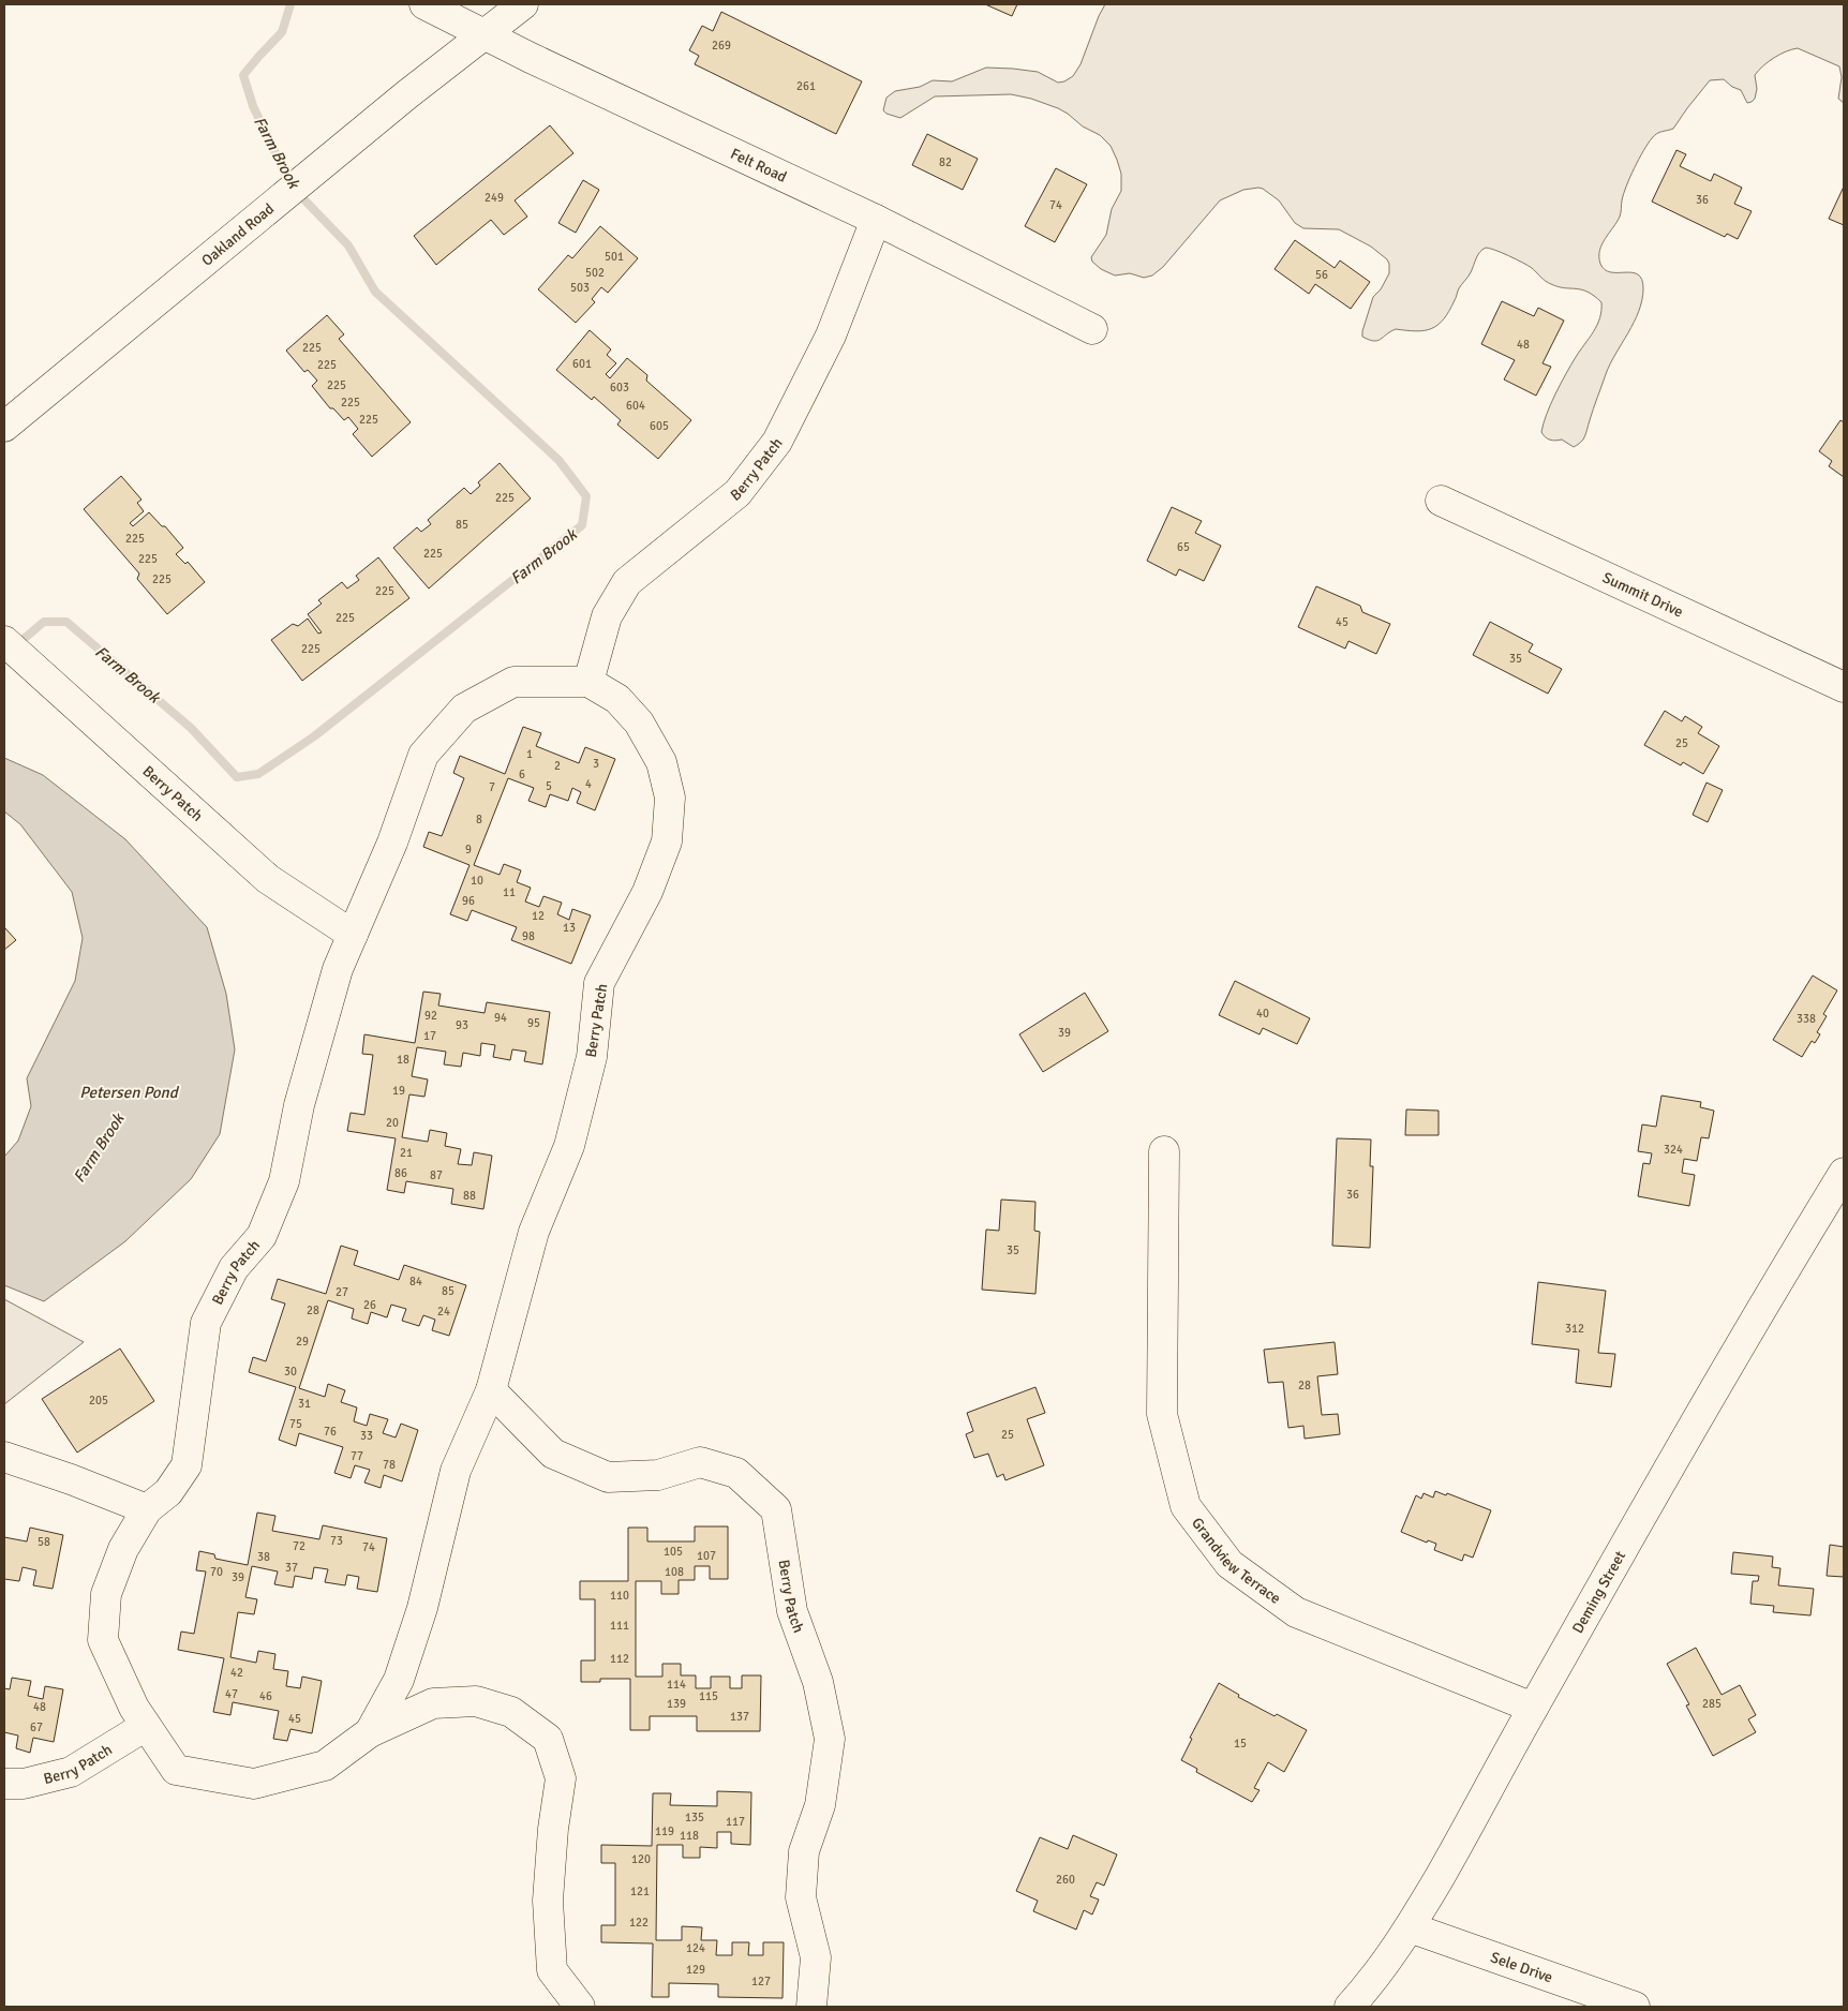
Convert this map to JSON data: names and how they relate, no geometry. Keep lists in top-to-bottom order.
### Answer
{
  "streets": {
    "street": [
      "Felt Road",
      "Oakland Road",
      "Berry Patch",
      "Summit Drive",
      "Grandview Terrace",
      "Deming Street",
      "Sele Drive"
    ]
  },
  "crossings": [
    ["Felt Road", "Oakland Road"],
    ["Felt Road", "Berry Patch"],
    ["Grandview Terrace", "Deming Street"],
    ["Deming Street", "Sele Drive"]
  ],
  "water": ["Farm Brook", "Petersen Pond"],
  "house_numbers": [
    "269",
    "261",
    "82",
    "249",
    "36",
    "74",
    "501",
    "502",
    "56",
    "503",
    "48",
    "225",
    "601",
    "225",
    "225",
    "603",
    "225",
    "604",
    "225",
    "605",
    "225",
    "85",
    "225",
    "65",
    "225",
    "225",
    "225",
    "225",
    "225",
    "45",
    "225",
    "35",
    "25",
    "1",
    "3",
    "2",
    "6",
    "4",
    "5",
    "7",
    "8",
    "9",
    "10",
    "11",
    "96",
    "12",
    "13",
    "98",
    "40",
    "92",
    "94",
    "338",
    "95",
    "93",
    "39",
    "17",
    "18",
    "19",
    "20",
    "324",
    "21",
    "86",
    "87",
    "36",
    "88",
    "35",
    "84",
    "85",
    "27",
    "26",
    "28",
    "24",
    "312",
    "29",
    "30",
    "28",
    "205",
    "31",
    "75",
    "76",
    "25",
    "33",
    "77",
    "78",
    "73",
    "58",
    "72",
    "74",
    "105",
    "107",
    "38",
    "37",
    "70",
    "108",
    "39",
    "110",
    "111",
    "112",
    "42",
    "114",
    "47",
    "46",
    "115",
    "139",
    "285",
    "48",
    "137",
    "45",
    "67",
    "15",
    "135",
    "117",
    "119",
    "118",
    "120",
    "260",
    "121",
    "122",
    "124",
    "129",
    "127"
  ]
}
